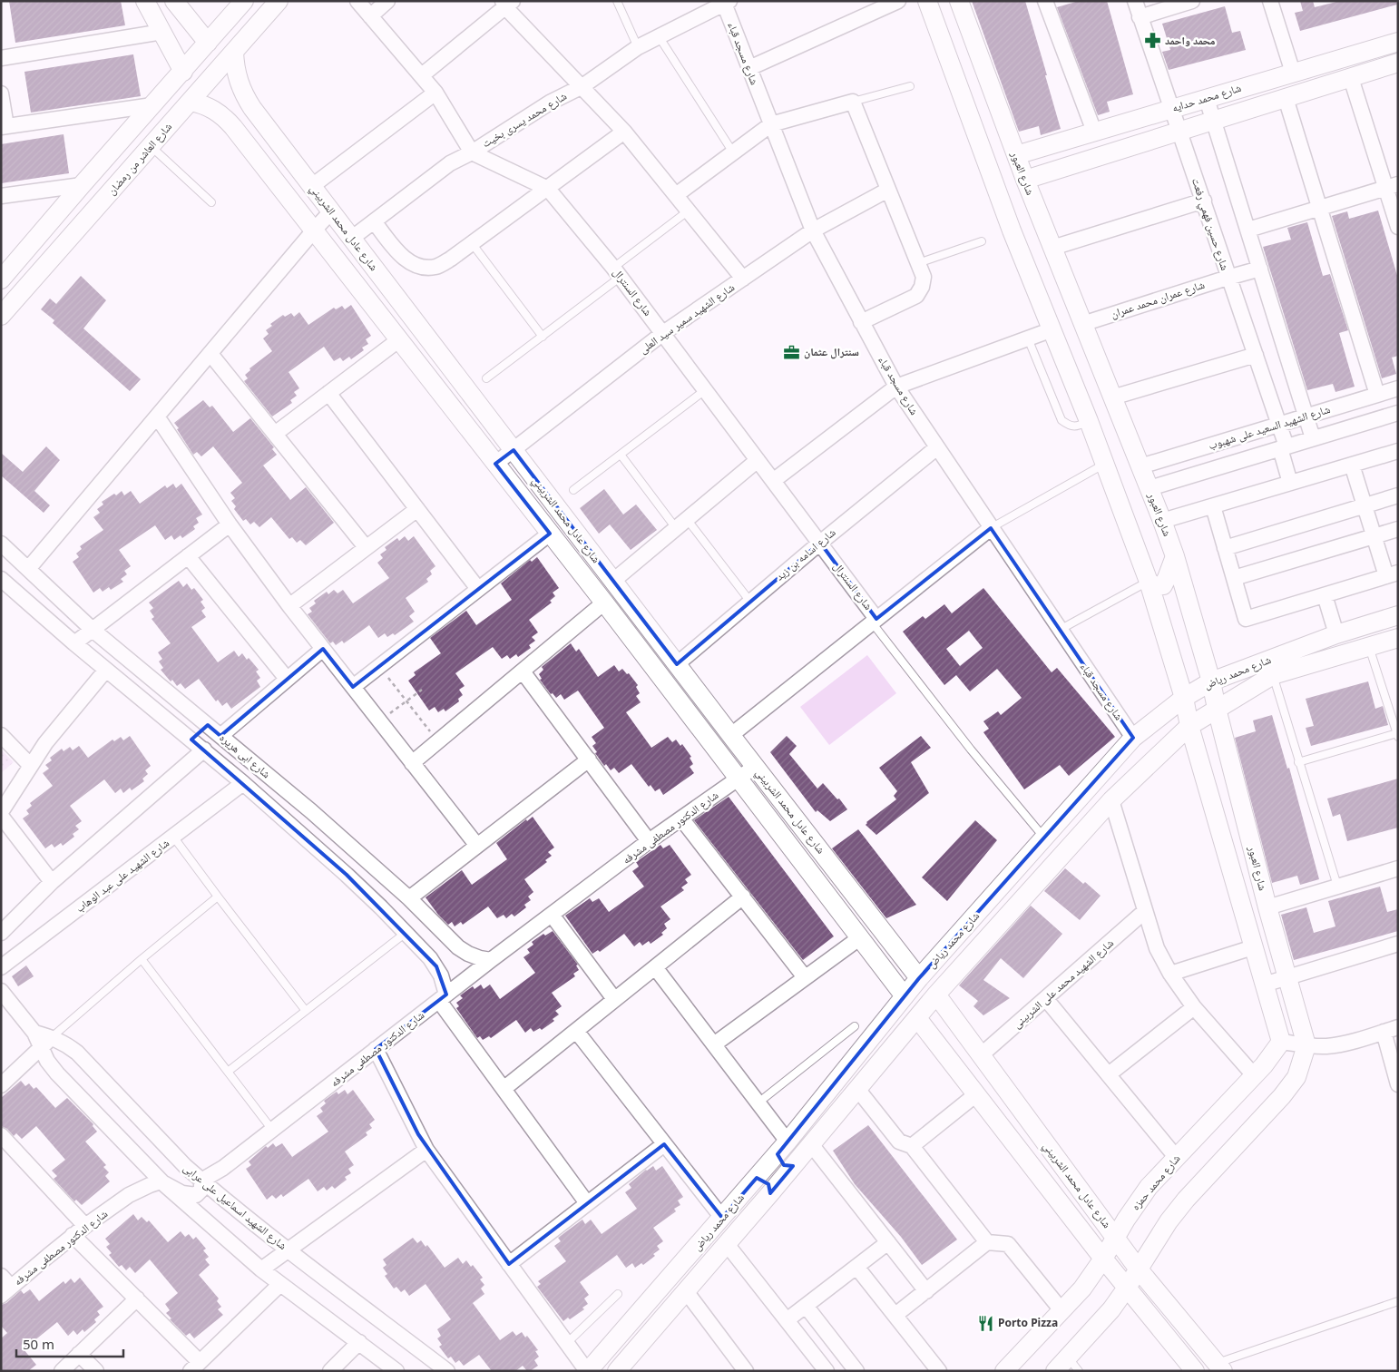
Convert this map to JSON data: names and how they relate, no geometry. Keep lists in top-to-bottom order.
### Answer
{
  "streets": {
    "street": [
      "شارع مسجد قباء",
      "شارع محمد حدايه",
      "شارع محمد يسرى بخيت",
      "شارع العاشر من رمضان",
      "شارع العبور",
      "شارع حسين فهمي رفعت",
      "شارع عادل محمد الشربيني",
      "شارع السنترال",
      "شارع عمران محمد عمران",
      "شارع الشهيد سمير سيد العلى",
      "شارع الشهيد السعيد على شهبوب",
      "شارع اسامه بن زيد",
      "شارع محمد رياض",
      "شارع ابى هريره",
      "شارع الدكتور مصطفى مشرفه",
      "شارع الشهيد على عبد الوهاب",
      "شارع الشهيد محمد على الشربينى",
      "شارع محمد حمزه",
      "شارع الشهيد اسماعيل على عرابى"
    ]
  },
  "crossings": [
    ["شارع مسجد قباء", "شارع محمد يسرى بخيت"],
    ["شارع مسجد قباء", "شارع الشهيد سمير سيد العلى"],
    ["شارع مسجد قباء", "شارع اسامه بن زيد"],
    ["شارع مسجد قباء", "شارع محمد رياض"],
    ["شارع محمد حدايه", "شارع العبور"],
    ["شارع محمد حدايه", "شارع حسين فهمي رفعت"],
    ["شارع محمد يسرى بخيت", "شارع عادل محمد الشربيني"],
    ["شارع محمد يسرى بخيت", "شارع السنترال"],
    ["شارع العاشر من رمضان", "شارع عادل محمد الشربيني"],
    ["شارع العبور", "شارع عمران محمد عمران"],
    ["شارع العبور", "شارع الشهيد السعيد على شهبوب"],
    ["شارع العبور", "شارع محمد رياض"],
    ["شارع حسين فهمي رفعت", "شارع عمران محمد عمران"],
    ["شارع حسين فهمي رفعت", "شارع الشهيد السعيد على شهبوب"],
    ["شارع عادل محمد الشربيني", "شارع الشهيد سمير سيد العلى"],
    ["شارع عادل محمد الشربيني", "شارع اسامه بن زيد"],
    ["شارع عادل محمد الشربيني", "شارع محمد رياض"],
    ["شارع عادل محمد الشربيني", "شارع الدكتور مصطفى مشرفه"],
    ["شارع عادل محمد الشربيني", "شارع الشهيد محمد على الشربينى"],
    ["شارع عادل محمد الشربيني", "شارع محمد حمزه"],
    ["شارع السنترال", "شارع الشهيد سمير سيد العلى"],
    ["شارع السنترال", "شارع اسامه بن زيد"],
    ["شارع ابى هريره", "شارع الدكتور مصطفى مشرفه"],
    ["شارع ابى هريره", "شارع الشهيد على عبد الوهاب"],
    ["شارع الدكتور مصطفى مشرفه", "شارع الشهيد اسماعيل على عرابى"]
  ],
  "places": {
    "pharmacy": ["محمد واحمد"],
    "office": ["سنترال عثمان"],
    "restaurant": ["Porto Pizza"]
  },
  "scale_bar": "50 m"
}
